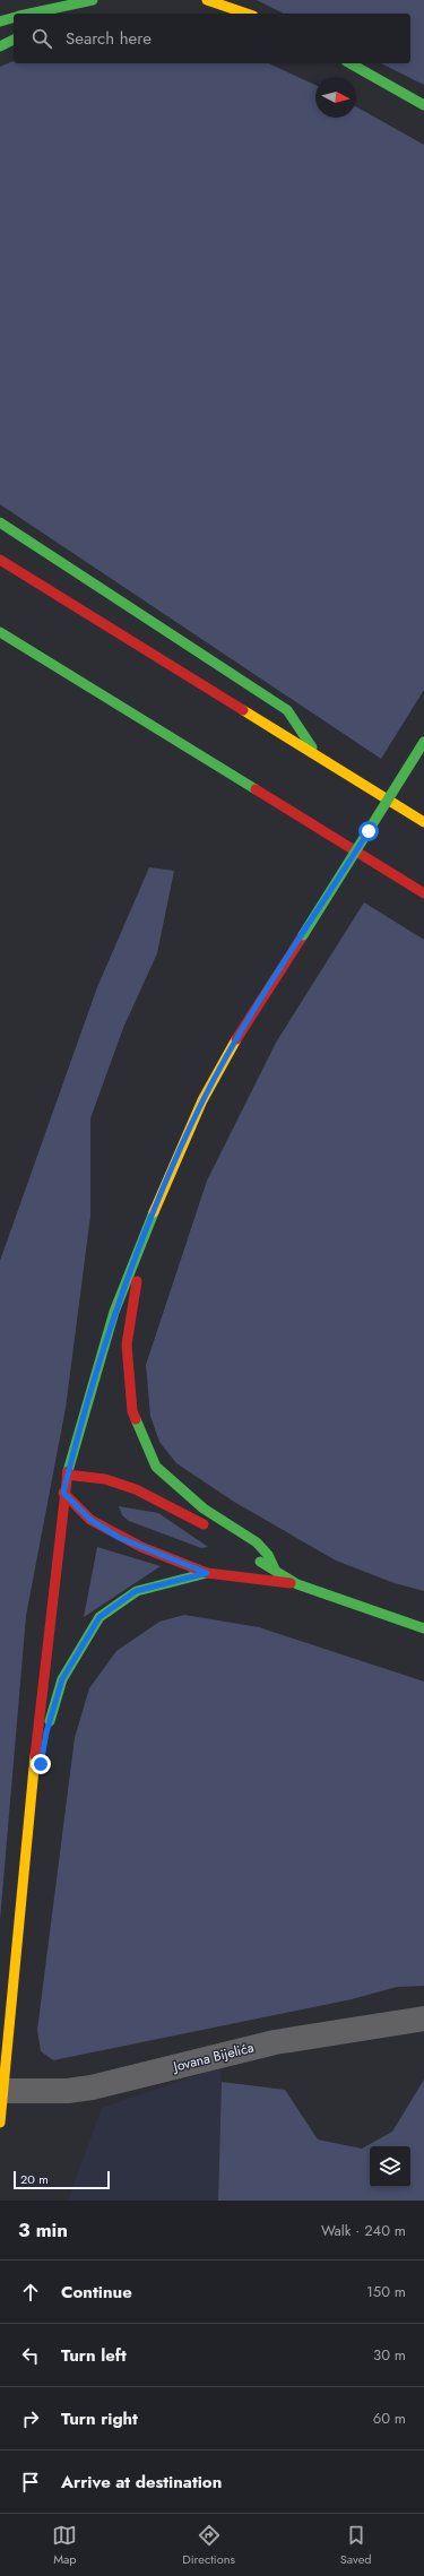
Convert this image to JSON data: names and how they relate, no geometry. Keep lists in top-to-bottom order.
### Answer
{
  "streets": {
    "street": ["Jovana Bijelića"]
  },
  "scale_bar": "20 m",
  "north": "right",
  "page": {
    "search": "Search here",
    "scale": "20 m",
    "heading": ["3 min", "Walk · 240 m"],
    "list": [
      ["Continue", "150 m"],
      ["Turn left", "30 m"],
      ["Turn right", "60 m"],
      "Arrive at destination"
    ],
    "nav": ["Map", "Directions", "Saved"]
  }
}
